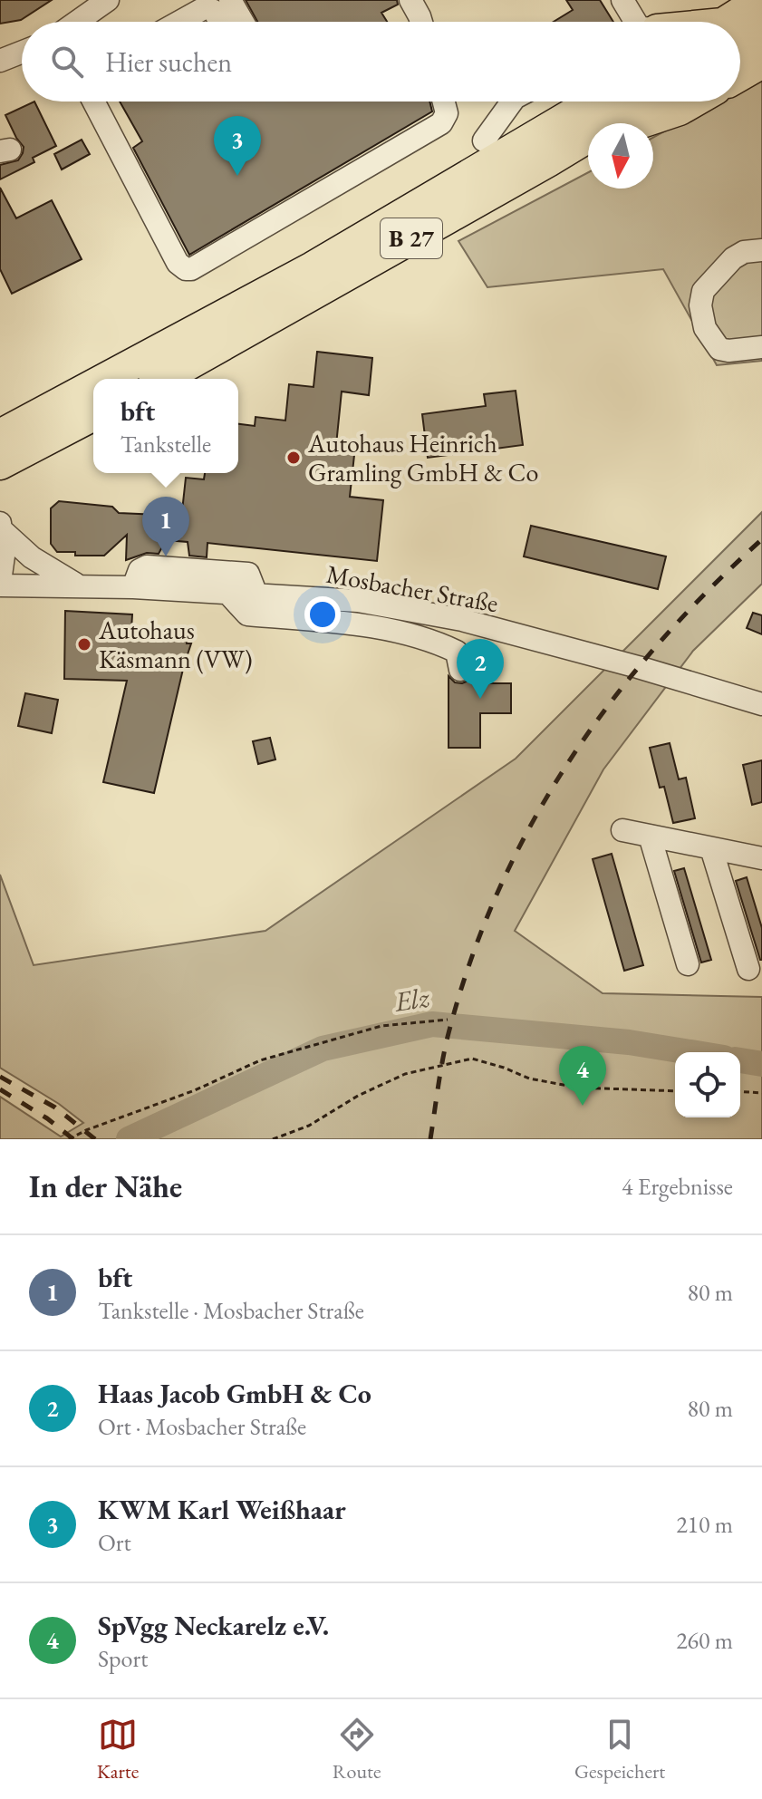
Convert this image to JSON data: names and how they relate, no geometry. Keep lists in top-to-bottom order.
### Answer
{
  "streets": {
    "highway": ["B 27"],
    "street": ["Mosbacher Straße"]
  },
  "water": ["Elz"],
  "places": ["Autohaus Heinrich Gramling GmbH & Co", "Autohaus Käsmann (VW)"],
  "north": "bottom",
  "page": {
    "search": "Hier suchen",
    "pins": [
      "3",
      "1",
      "2",
      "4"
    ],
    "popup": ["bft", "Tankstelle"],
    "heading": ["In der Nähe", "4 Ergebnisse"],
    "list": [
      {
        "mark": "1",
        "name": "bft",
        "note": "Tankstelle · Mosbacher Straße",
        "value": "80 m"
      },
      {
        "mark": "2",
        "name": "Haas Jacob GmbH & Co",
        "note": "Ort · Mosbacher Straße",
        "value": "80 m"
      },
      {
        "mark": "3",
        "name": "KWM Karl Weißhaar",
        "note": "Ort",
        "value": "210 m"
      },
      {
        "mark": "4",
        "name": "SpVgg Neckarelz e.V.",
        "note": "Sport",
        "value": "260 m"
      }
    ],
    "nav": ["Karte", "Route", "Gespeichert"]
  }
}
